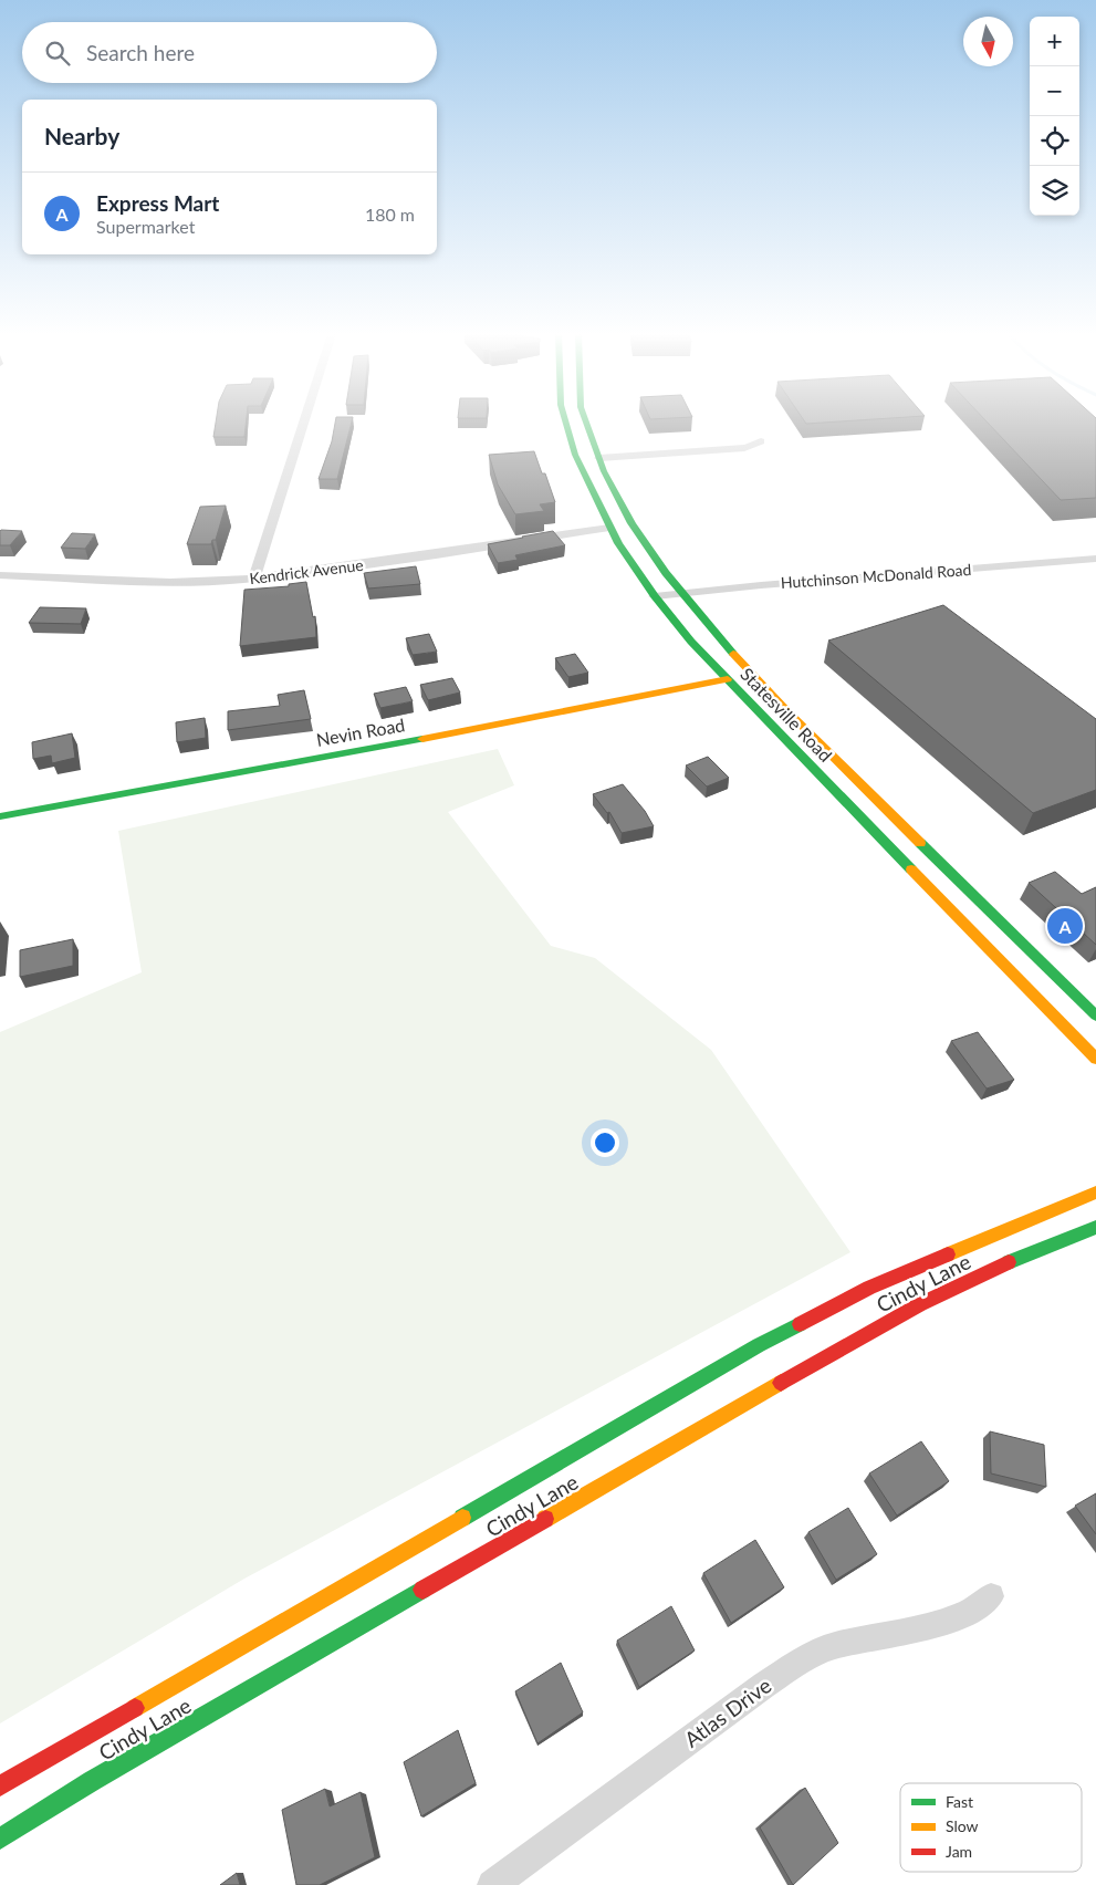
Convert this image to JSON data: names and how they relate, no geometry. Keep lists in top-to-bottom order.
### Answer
{
  "streets": {
    "main road": ["Statesville Road", "Nevin Road", "Cindy Lane"],
    "street": ["Kendrick Avenue", "Hutchinson McDonald Road", "Atlas Drive"]
  },
  "crossings": [
    ["Kendrick Avenue", "Statesville Road"],
    ["Hutchinson McDonald Road", "Statesville Road"],
    ["Statesville Road", "Nevin Road"]
  ],
  "legend": ["Fast", "Slow", "Jam"],
  "north": "bottom",
  "page": {
    "map_buttons": ["+", "−"],
    "search": "Search here",
    "heading": "Nearby",
    "list": [
      {
        "mark": "A",
        "name": "Express Mart",
        "note": "Supermarket",
        "value": "180 m"
      }
    ],
    "pins": "A"
  }
}
